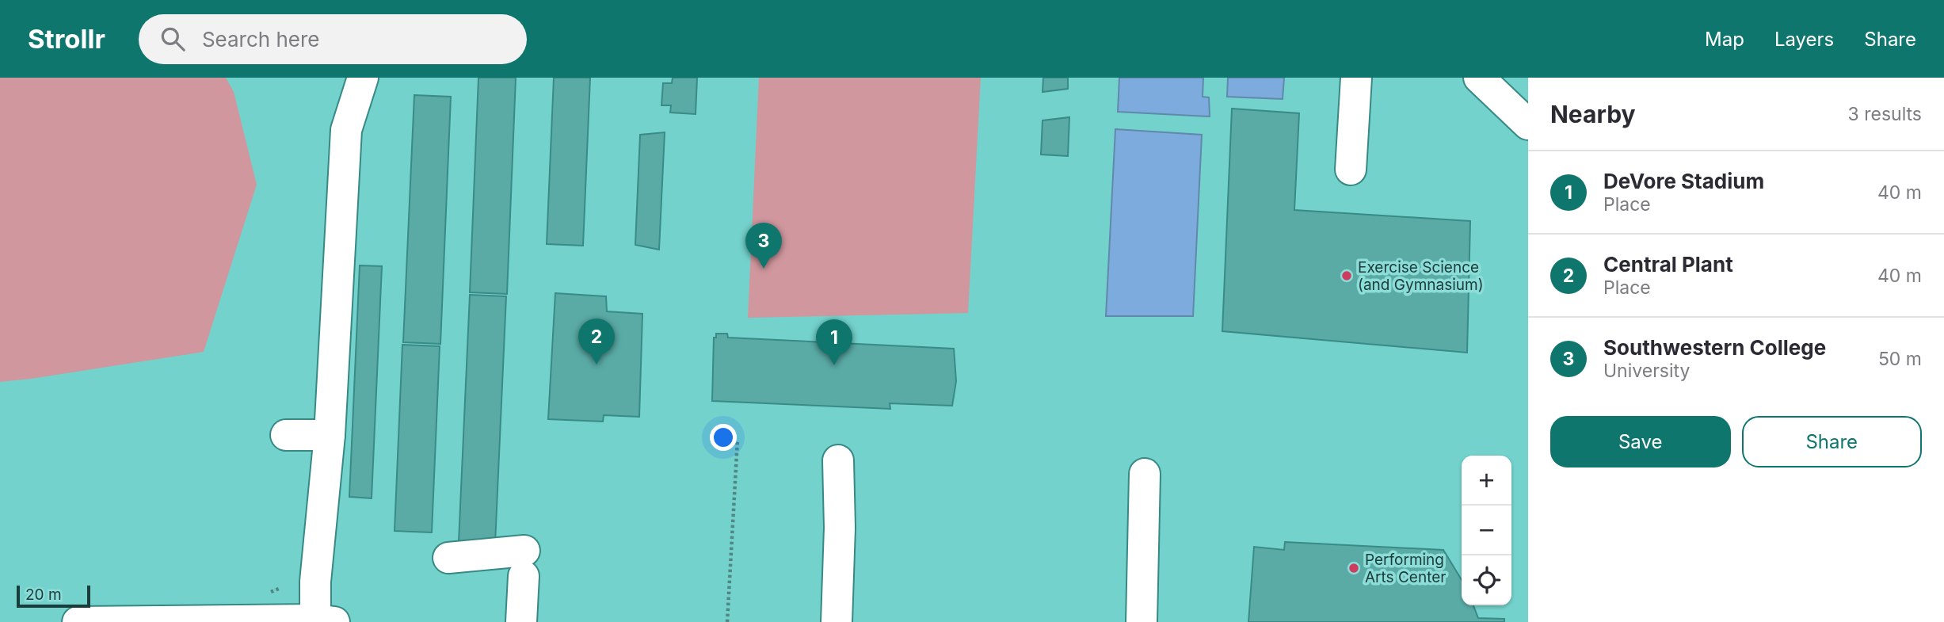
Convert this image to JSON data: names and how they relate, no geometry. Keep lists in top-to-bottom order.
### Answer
{
  "places": ["Exercise Science (and Gymnasium)", "Performing Arts Center"],
  "scale_bar": "20 m",
  "page": {
    "header": "Strollr",
    "search": "Search here",
    "nav": ["Map", "Layers", "Share"],
    "heading": ["Nearby", "3 results"],
    "list": [
      {
        "mark": "1",
        "name": "DeVore Stadium",
        "note": "Place",
        "value": "40 m"
      },
      {
        "mark": "2",
        "name": "Central Plant",
        "note": "Place",
        "value": "40 m"
      },
      {
        "mark": "3",
        "name": "Southwestern College",
        "note": "University",
        "value": "50 m"
      }
    ],
    "pins": ["3", "2", "1"],
    "buttons": ["Save", "Share"],
    "map_buttons": ["+", "−"],
    "scale": "20 m"
  }
}
